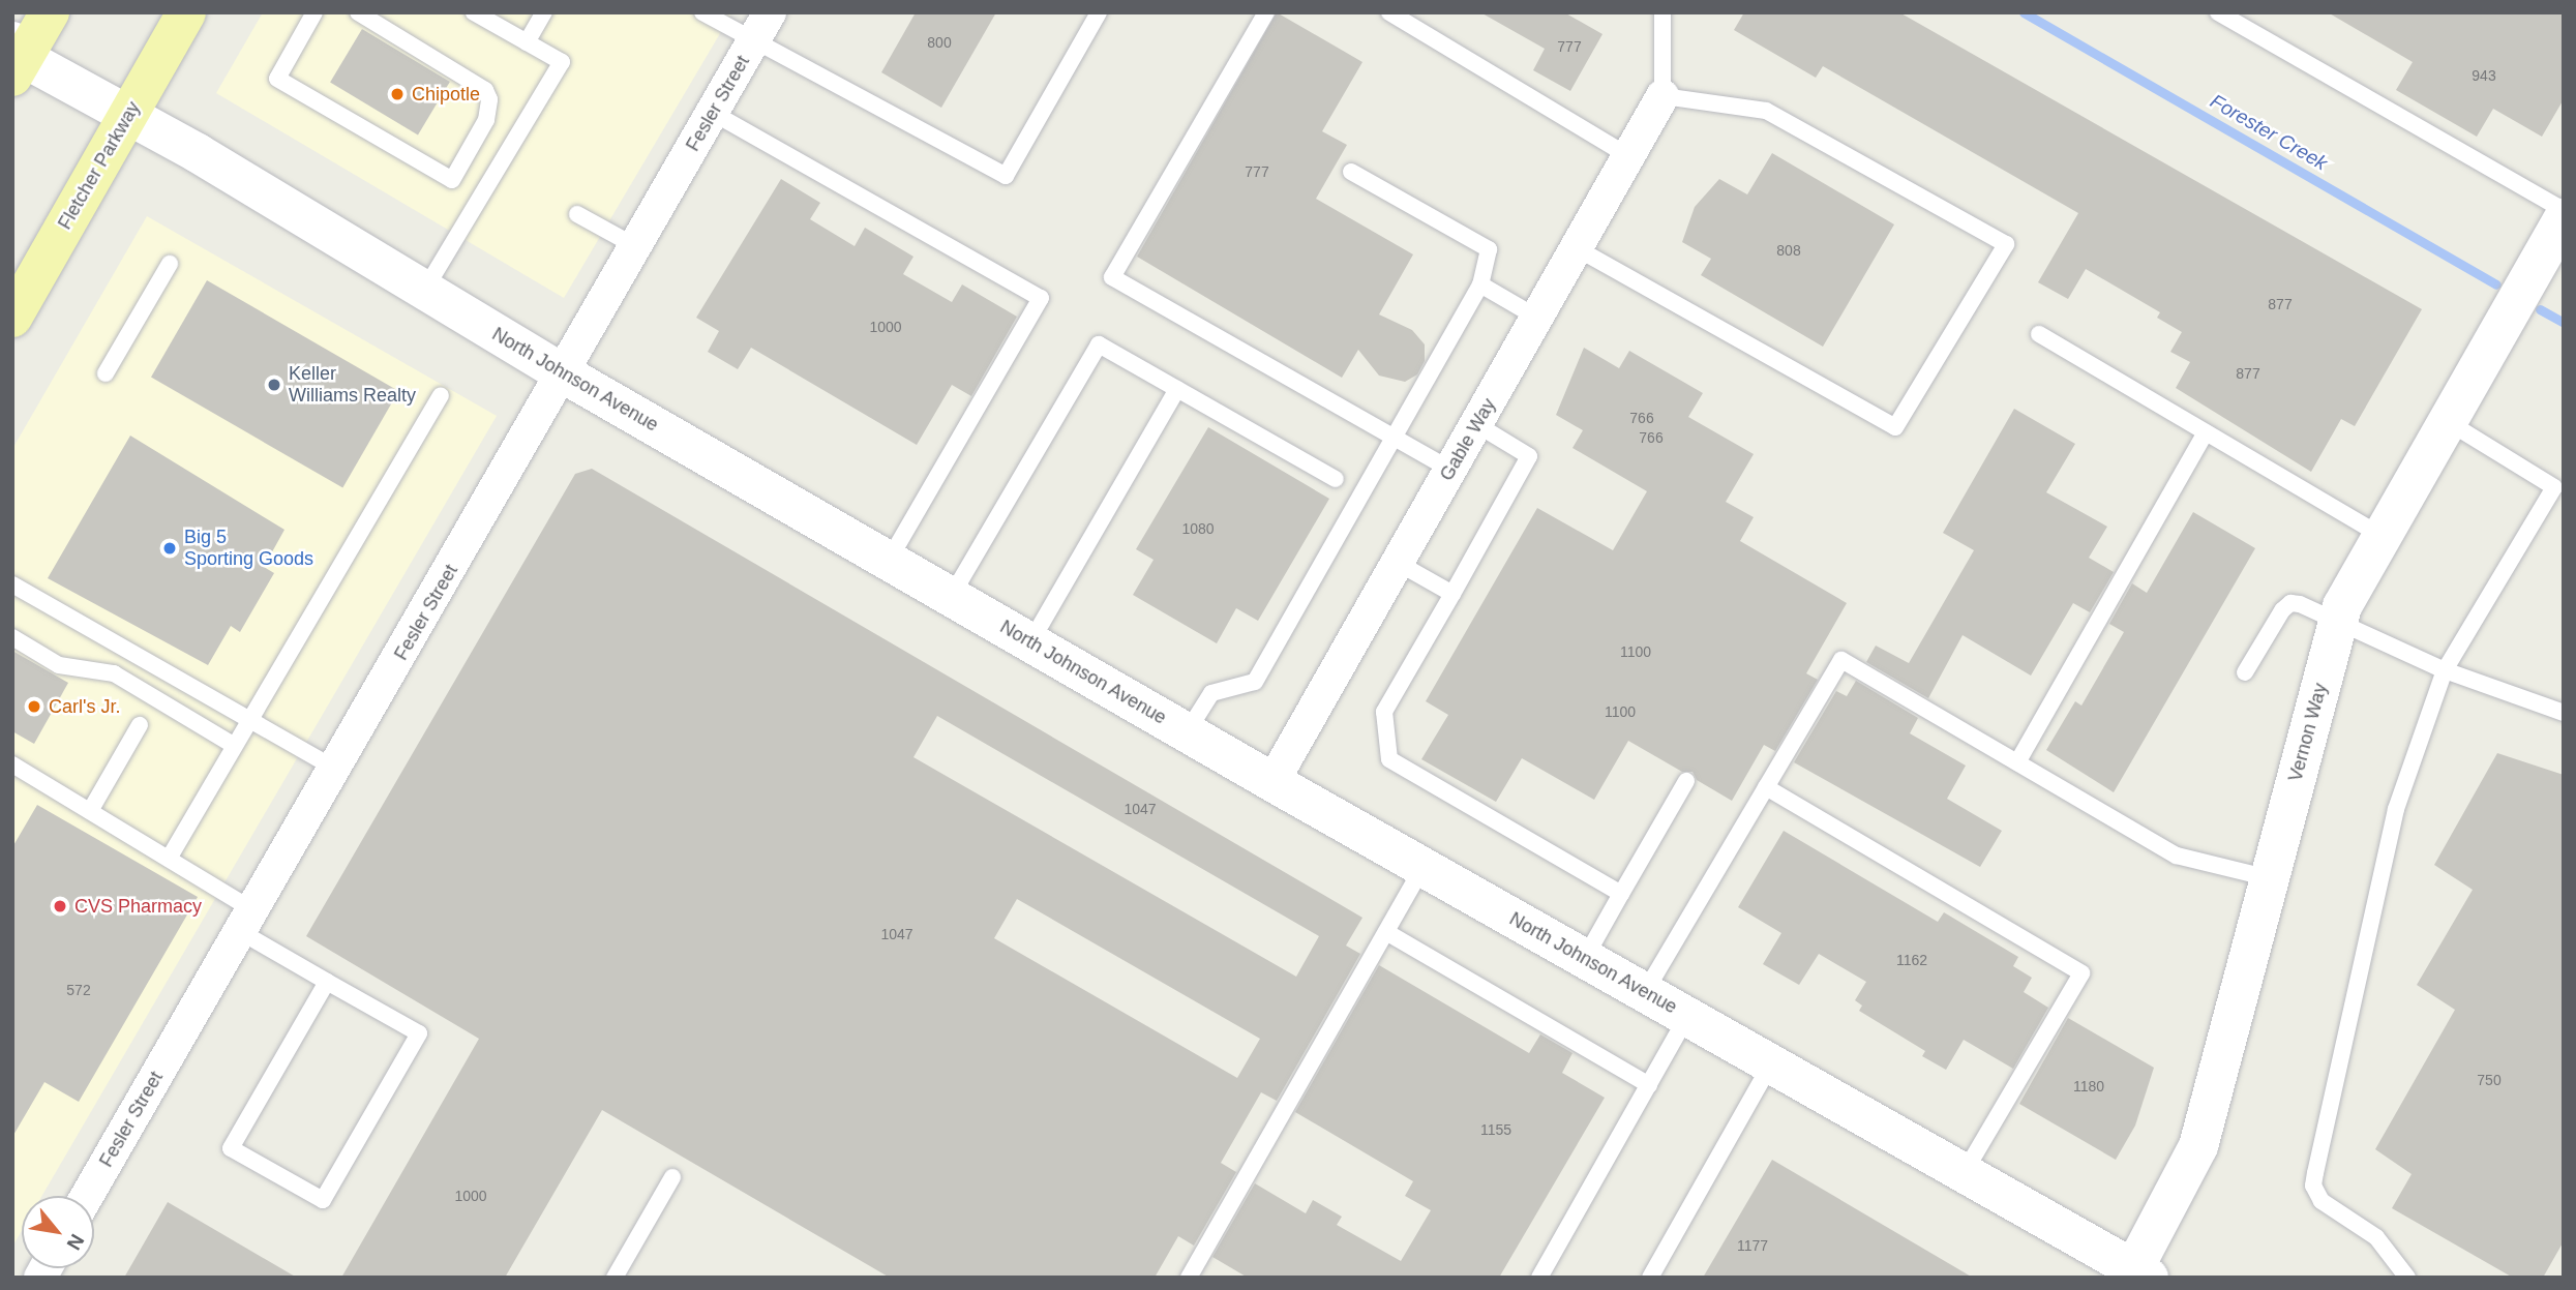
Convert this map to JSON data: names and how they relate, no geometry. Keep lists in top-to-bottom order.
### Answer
{
  "streets": {
    "main road": ["Fletcher Parkway", "North Johnson Avenue", "Vernon Way"],
    "street": ["Fesler Street", "Gable Way"]
  },
  "crossings": [
    ["Fesler Street", "North Johnson Avenue"],
    ["Fletcher Parkway", "North Johnson Avenue"],
    ["North Johnson Avenue", "Gable Way"],
    ["North Johnson Avenue", "Vernon Way"]
  ],
  "water": ["Forester Creek"],
  "places": [
    "Chipotle",
    "Keller Williams Realty",
    "Big 5 Sporting Goods",
    "Carl's Jr.",
    "CVS Pharmacy"
  ],
  "house_numbers": [
    "800",
    "777",
    "943",
    "777",
    "808",
    "877",
    "1000",
    "877",
    "766",
    "766",
    "1080",
    "1100",
    "1100",
    "1047",
    "1047",
    "1162",
    "572",
    "750",
    "1180",
    "1155",
    "1000",
    "1177"
  ],
  "north": "bottom right"
}
